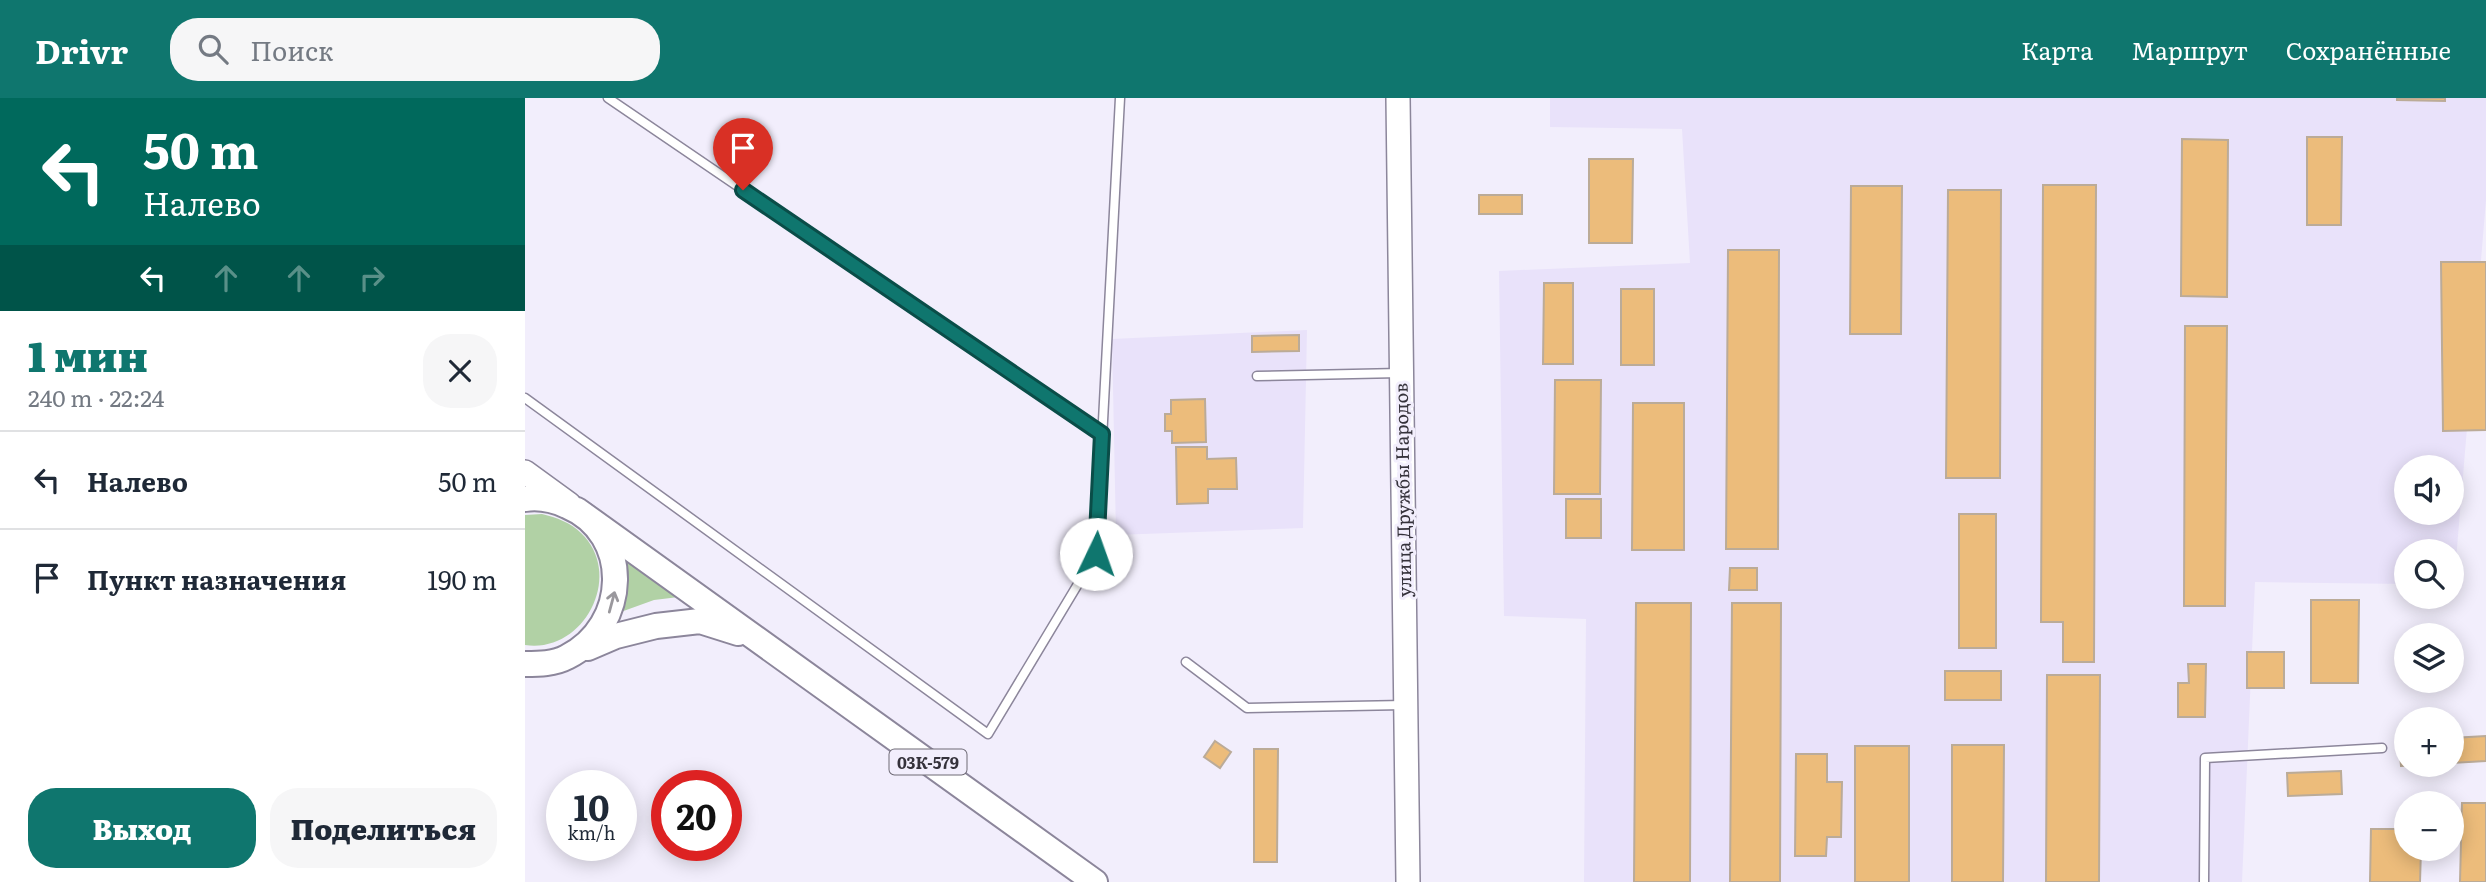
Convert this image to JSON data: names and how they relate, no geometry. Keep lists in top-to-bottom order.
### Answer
{
  "streets": {
    "main road": ["03К-579"],
    "street": ["улица Дружбы Народов"]
  },
  "page": {
    "header": "Drivr",
    "search": "Поиск",
    "nav": ["Карта", "Маршрут", "Сохранённые"],
    "turn": ["50 m", "Налево"],
    "heading": ["1 мин", "240 m · 22:24"],
    "list": [
      {
        "name": "Налево",
        "value": "50 m"
      },
      {
        "name": "Пункт назначения",
        "value": "190 m"
      }
    ],
    "map_buttons": ["+", "−"],
    "speed": "10 km/h",
    "limit": "20",
    "buttons": ["Выход", "Поделиться"]
  }
}
